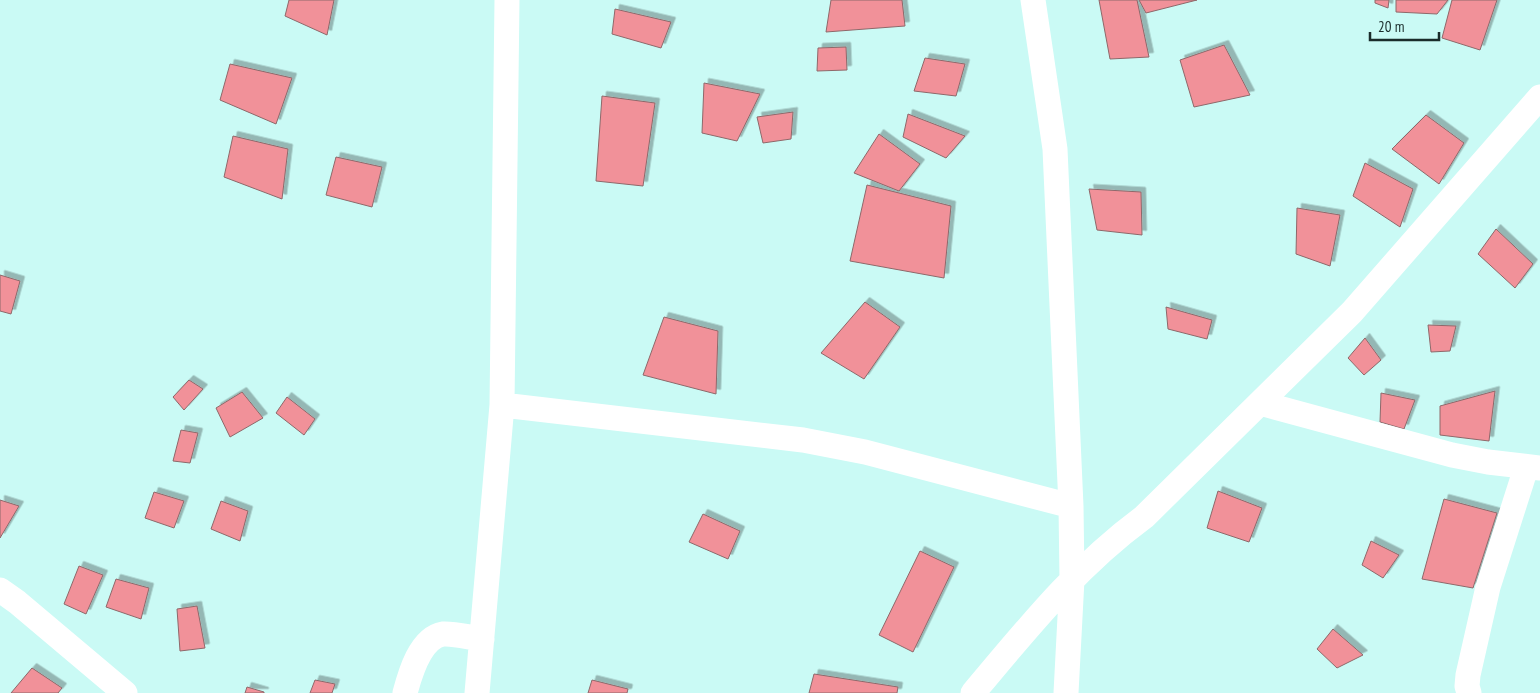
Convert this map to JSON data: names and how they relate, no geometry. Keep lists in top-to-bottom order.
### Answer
{
  "scale_bar": "20 m"
}
